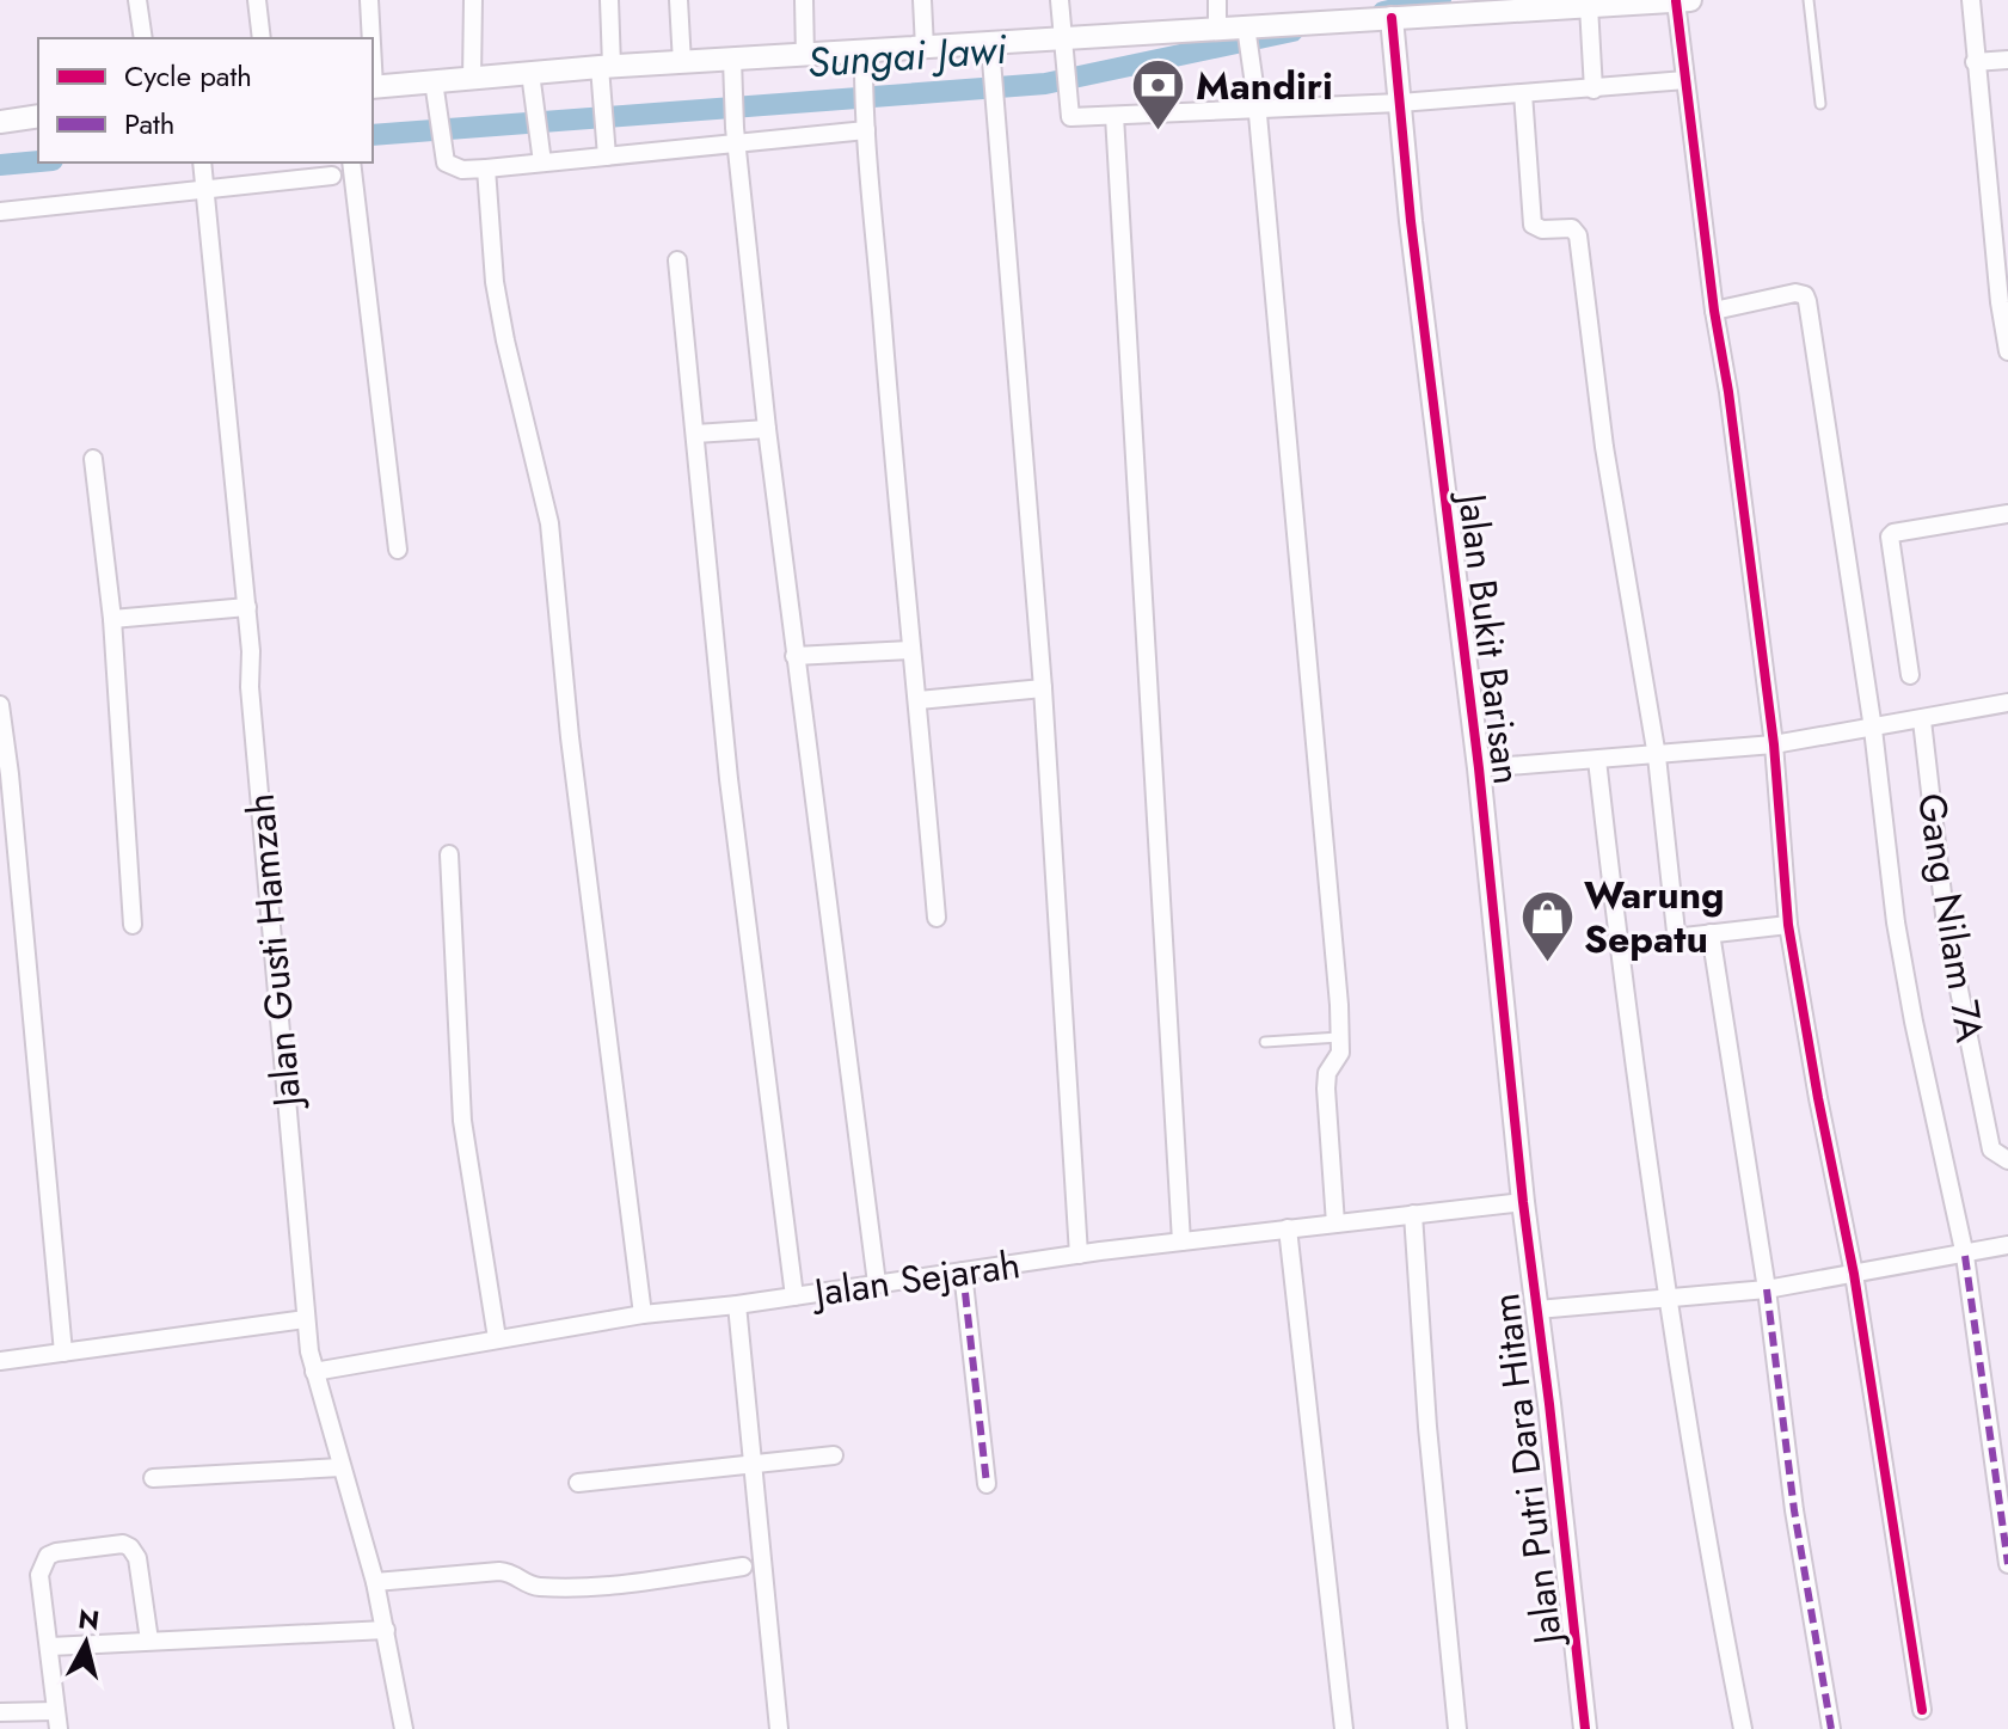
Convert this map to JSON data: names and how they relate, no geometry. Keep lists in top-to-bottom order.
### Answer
{
  "streets": {
    "street": [
      "Jalan Bukit Barisan",
      "Gang Nilam 7A",
      "Jalan Gusti Hamzah",
      "Jalan Sejarah",
      "Jalan Putri Dara Hitam"
    ]
  },
  "crossings": [
    ["Jalan Bukit Barisan", "Jalan Sejarah"],
    ["Jalan Bukit Barisan", "Jalan Putri Dara Hitam"],
    ["Jalan Gusti Hamzah", "Jalan Sejarah"],
    ["Jalan Sejarah", "Jalan Putri Dara Hitam"]
  ],
  "water": ["Sungai Jawi"],
  "places": {
    "bank": ["Mandiri"],
    "shop": ["Warung Sepatu"]
  },
  "legend": ["Cycle path", "Path"],
  "north": "top"
}
